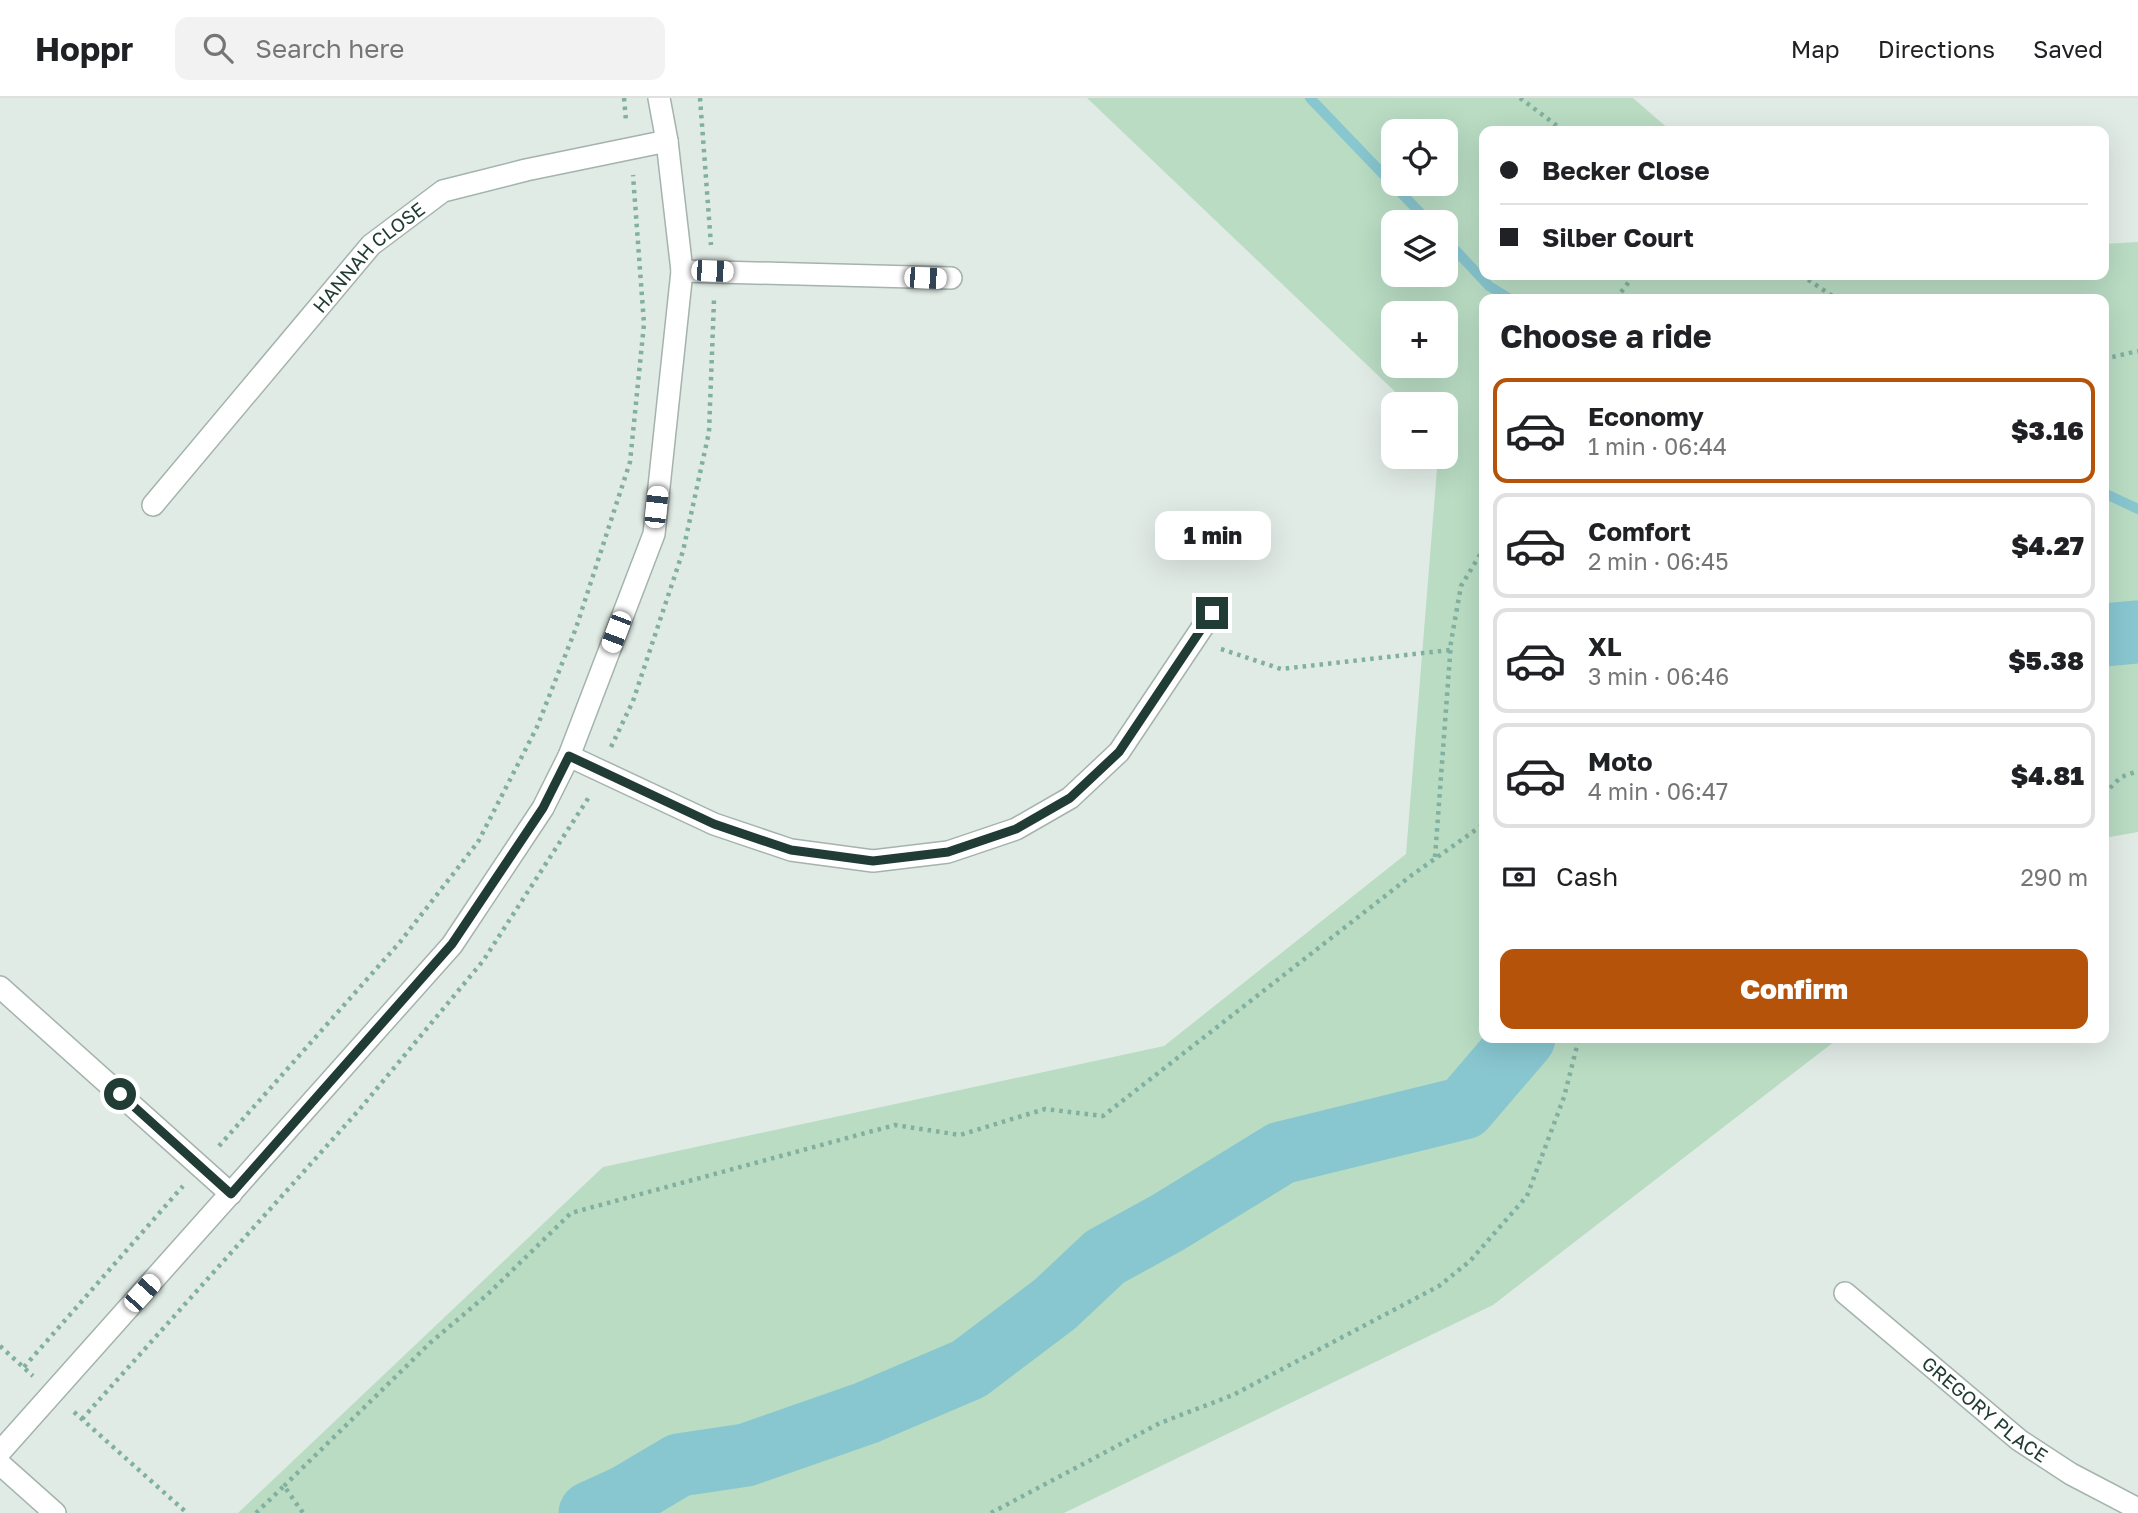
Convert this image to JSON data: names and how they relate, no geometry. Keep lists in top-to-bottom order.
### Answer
{
  "streets": {
    "street": ["HANNAH CLOSE", "GREGORY PLACE"]
  },
  "page": {
    "header": "Hoppr",
    "search": "Search here",
    "nav": ["Map", "Directions", "Saved"],
    "map_buttons": ["+", "−"],
    "banner": ["Becker Close", "Silber Court"],
    "heading": "Choose a ride",
    "list": [
      {
        "name": "Economy",
        "note": "1 min · 06:44",
        "value": "$3.16"
      },
      {
        "name": "Comfort",
        "note": "2 min · 06:45",
        "value": "$4.27"
      },
      {
        "name": "XL",
        "note": "3 min · 06:46",
        "value": "$5.38"
      },
      {
        "name": "Moto",
        "note": "4 min · 06:47",
        "value": "$4.81"
      }
    ],
    "bubble": "1 min",
    "pay": ["Cash", "290 m"],
    "buttons": "Confirm"
  }
}
